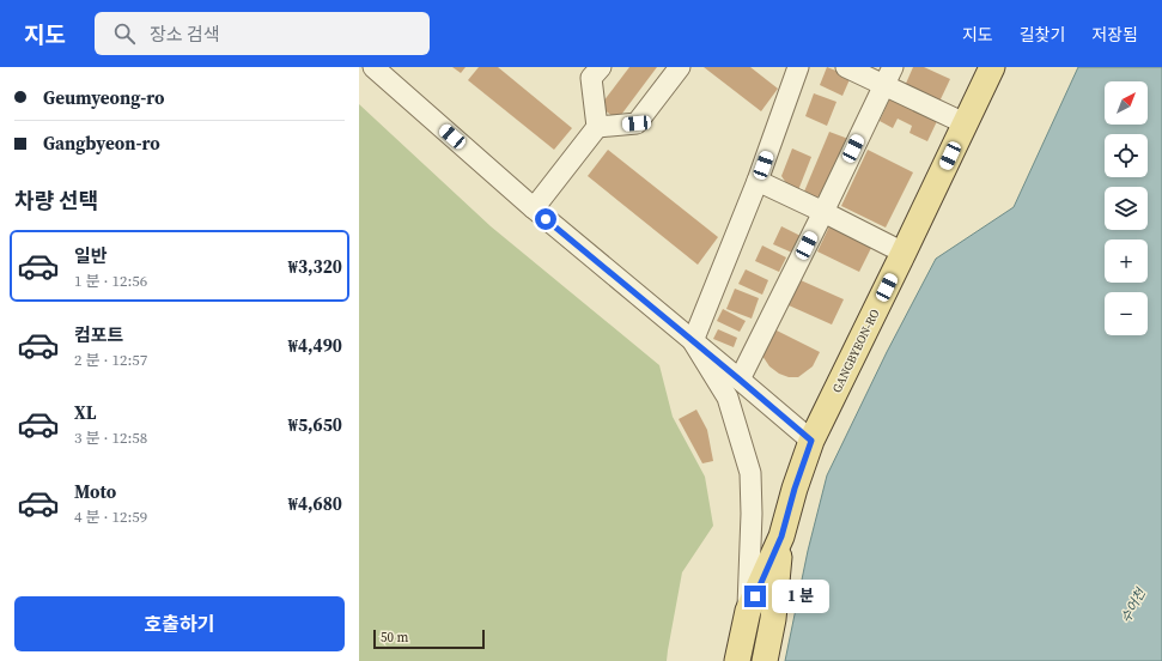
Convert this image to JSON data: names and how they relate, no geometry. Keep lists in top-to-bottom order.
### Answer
{
  "streets": {
    "main road": ["GANGBYEON-RO"]
  },
  "water": ["수어천"],
  "scale_bar": "50 m",
  "north": "top right",
  "page": {
    "header": "지도",
    "search": "장소 검색",
    "nav": ["지도", "길찾기", "저장됨"],
    "banner": ["Geumyeong-ro", "Gangbyeon-ro"],
    "map_buttons": ["+", "−"],
    "heading": "차량 선택",
    "list": [
      {
        "name": "일반",
        "note": "1 분 · 12:56",
        "value": "₩3,320"
      },
      {
        "name": "컴포트",
        "note": "2 분 · 12:57",
        "value": "₩4,490"
      },
      {
        "name": "XL",
        "note": "3 분 · 12:58",
        "value": "₩5,650"
      },
      {
        "name": "Moto",
        "note": "4 분 · 12:59",
        "value": "₩4,680"
      }
    ],
    "bubble": "1 분",
    "buttons": "호출하기",
    "scale": "50 m"
  }
}
